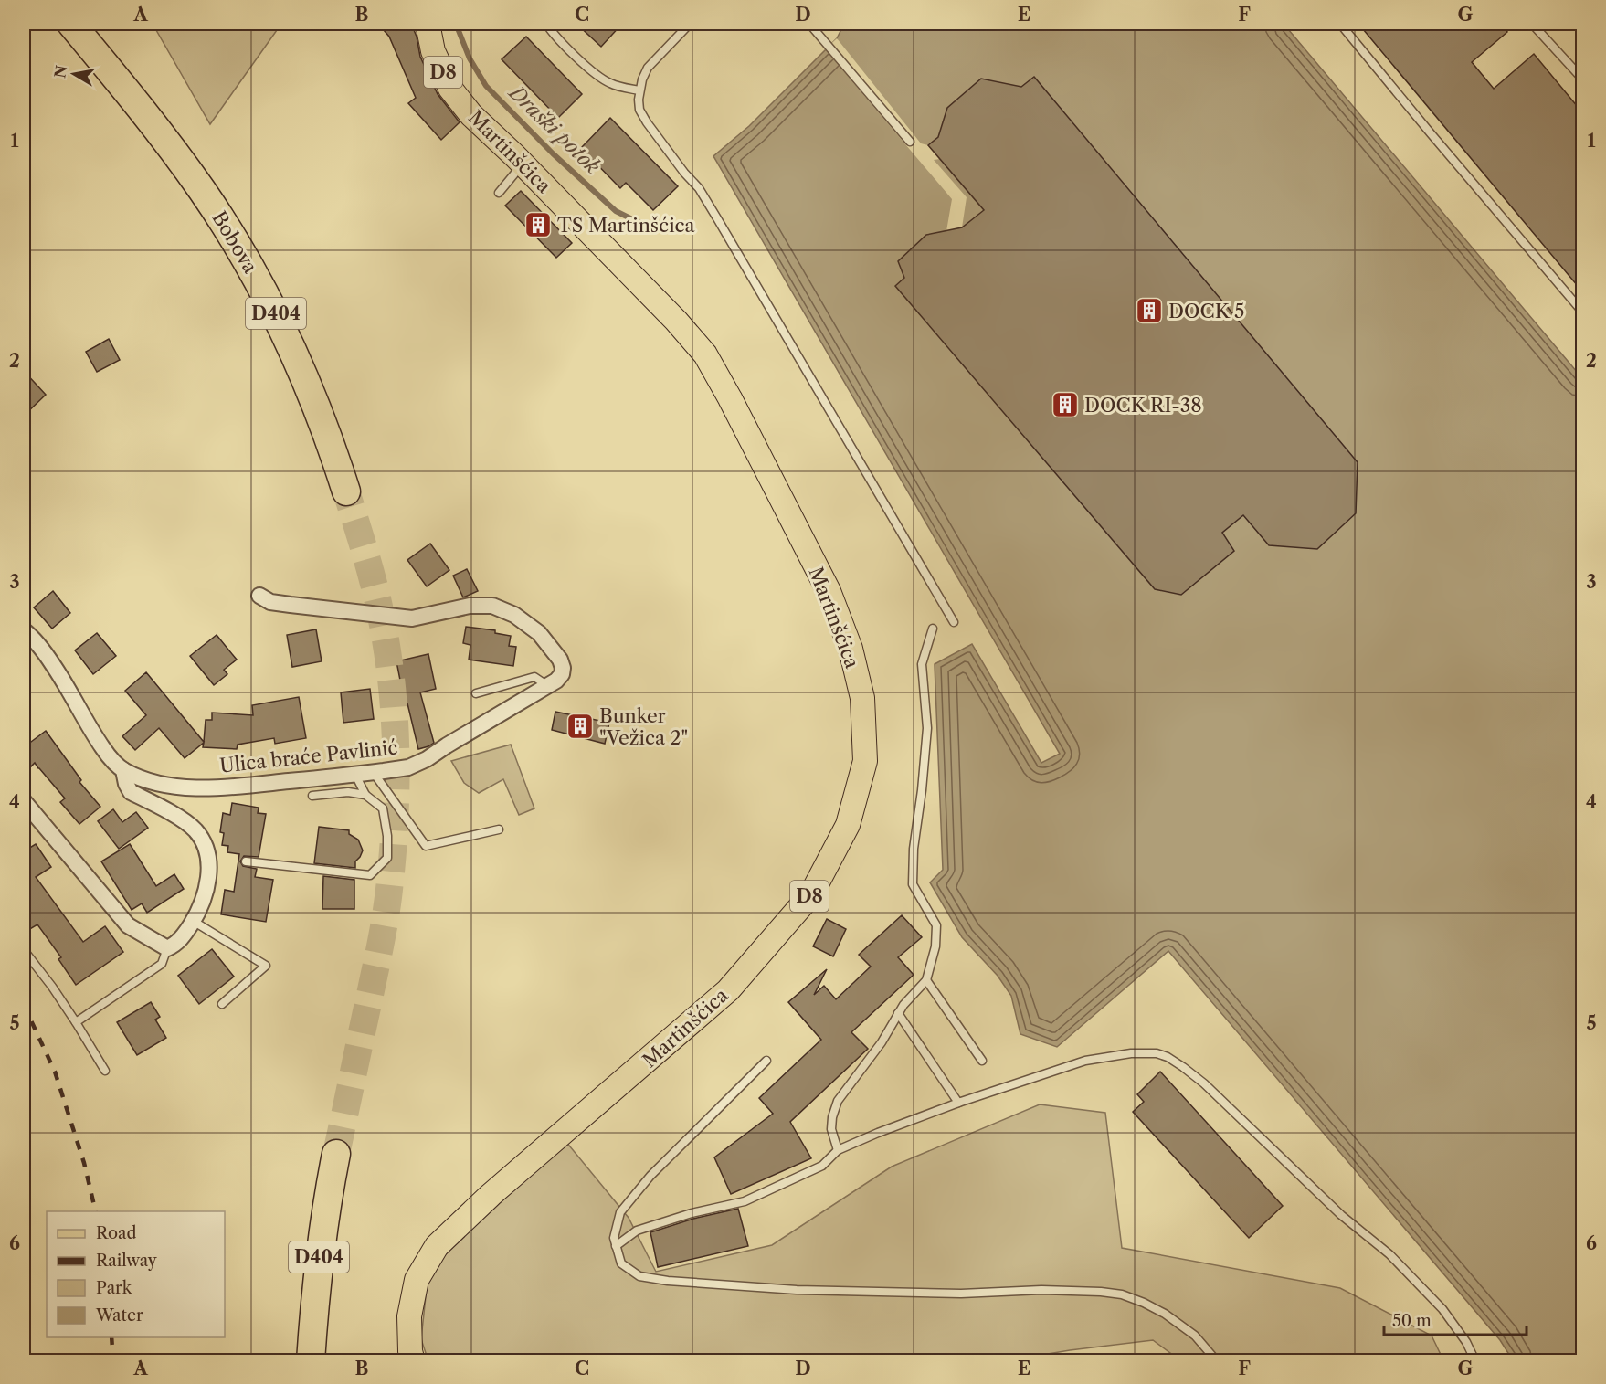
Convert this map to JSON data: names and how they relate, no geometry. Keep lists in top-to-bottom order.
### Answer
{
  "streets": {
    "highway": ["Bobova", "D404"],
    "main road": ["D8", "Martinšćica"],
    "street": ["Ulica braće Pavlinić"]
  },
  "water": ["Draški potok"],
  "places": {
    "building": [
      "TS Martinšćica",
      "DOCK 5",
      "DOCK RI-38",
      "Bunker \"Vežica 2\""
    ]
  },
  "legend": [
    "Road",
    "Railway",
    "Park",
    "Water"
  ],
  "scale_bar": "50 m",
  "north": "left",
  "grid": {
    "columns": [
      "A",
      "B",
      "C",
      "D",
      "E",
      "F",
      "G"
    ],
    "rows": [
      "1",
      "2",
      "3",
      "4",
      "5",
      "6"
    ]
  }
}
